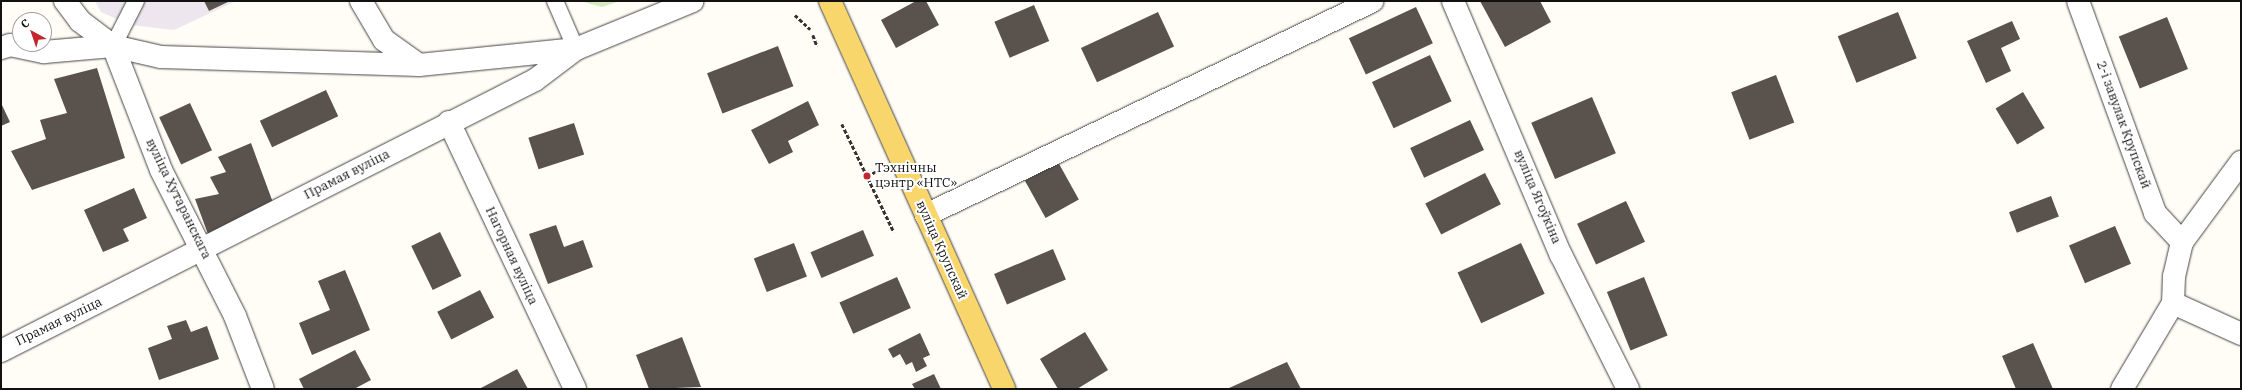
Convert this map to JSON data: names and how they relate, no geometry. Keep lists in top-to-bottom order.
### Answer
{
  "streets": {
    "main road": ["вуліца Крупскай"],
    "street": [
      "2-і завулак Крупскай",
      "Прамая вуліца",
      "вуліца Ягоўкіна",
      "вуліца Хутаранскага",
      "Нагорная вуліца"
    ]
  },
  "crossings": [
    ["Прамая вуліца", "вуліца Хутаранскага"],
    ["Прамая вуліца", "Нагорная вуліца"]
  ],
  "places": ["Тэхнічны цэнтр «НТС»"],
  "north": "top left"
}
